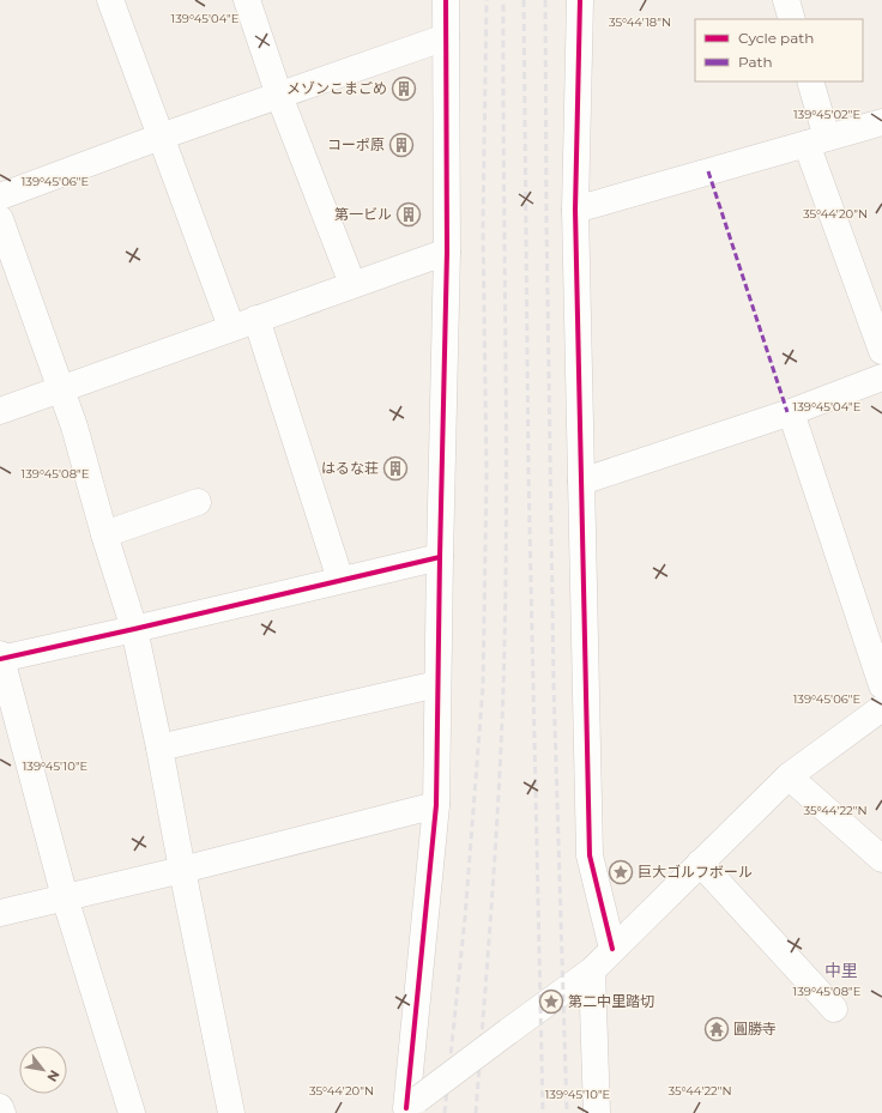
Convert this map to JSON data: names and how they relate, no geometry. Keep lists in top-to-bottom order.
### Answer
{
  "districts": ["中里"],
  "places": {
    "building": [
      "メゾンこまごめ",
      "コーポ原",
      "第一ビル",
      "はるな荘"
    ],
    "place": ["巨大ゴルフボール", "第二中里踏切"],
    "temple": ["圓勝寺"]
  },
  "legend": ["Cycle path", "Path"],
  "north": "bottom right",
  "coordinates": [
    "139°45'04\"E",
    "35°44'18\"N",
    "139°45'02\"E",
    "139°45'06\"E",
    "35°44'20\"N",
    "139°45'08\"E",
    "139°45'10\"E",
    "35°44'22\"N"
  ]
}
